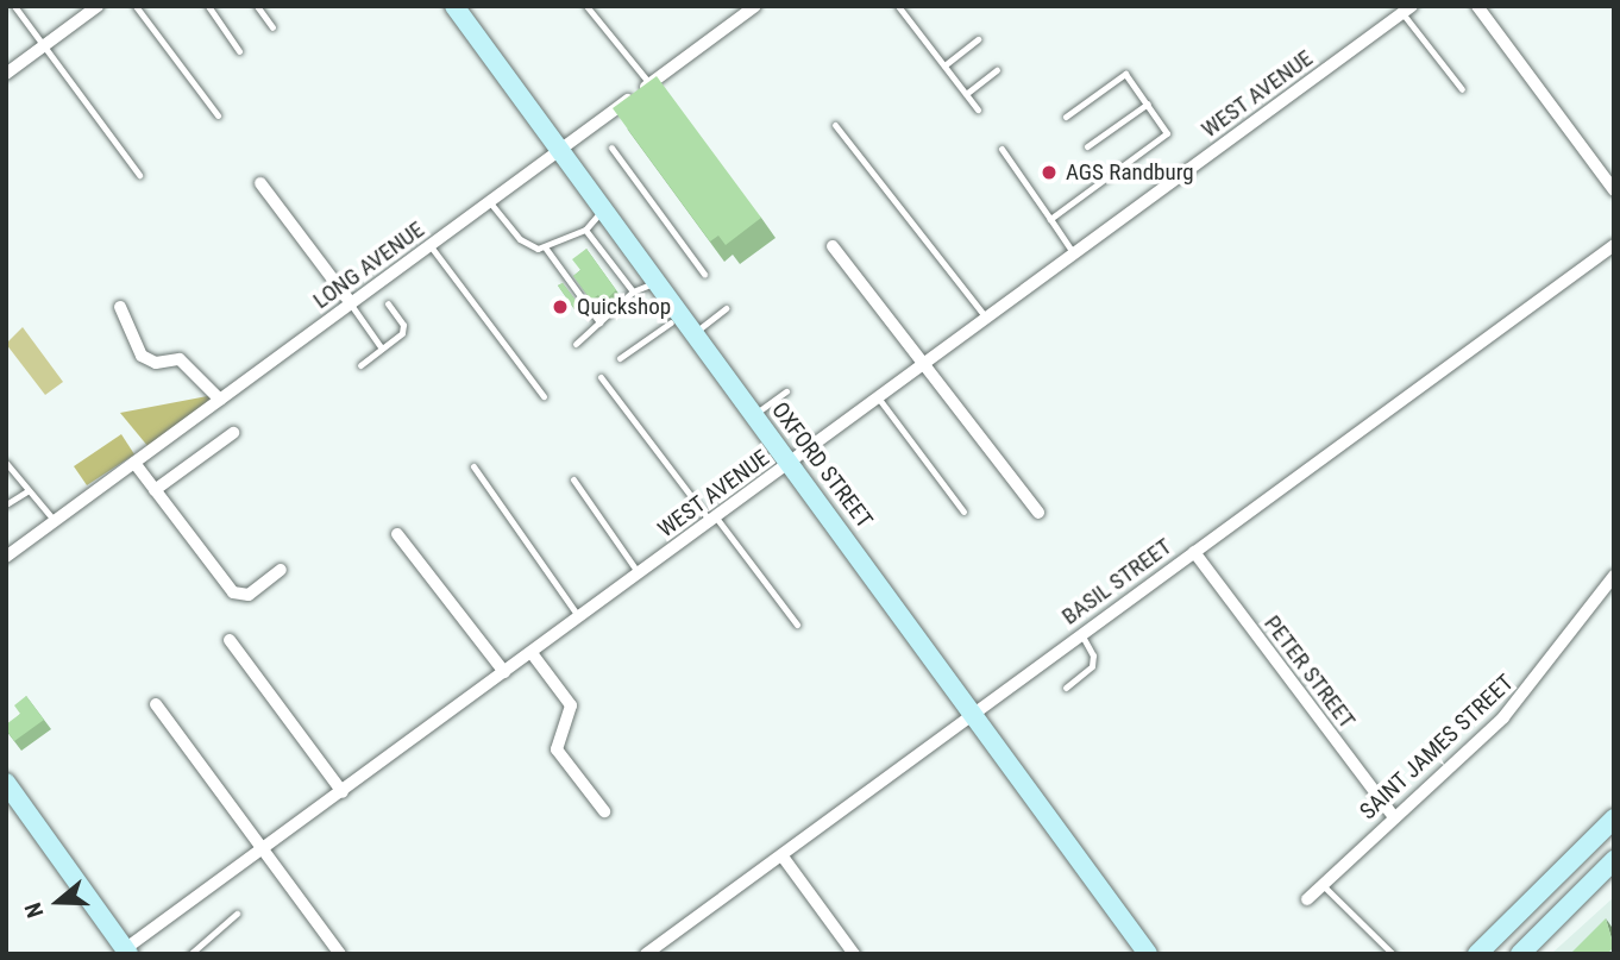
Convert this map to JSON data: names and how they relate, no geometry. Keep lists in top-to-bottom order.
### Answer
{
  "streets": {
    "street": [
      "WEST AVENUE",
      "LONG AVENUE",
      "OXFORD STREET",
      "BASIL STREET",
      "PETER STREET",
      "SAINT JAMES STREET"
    ]
  },
  "crossings": [
    ["WEST AVENUE", "OXFORD STREET"],
    ["LONG AVENUE", "OXFORD STREET"],
    ["OXFORD STREET", "BASIL STREET"],
    ["BASIL STREET", "PETER STREET"],
    ["PETER STREET", "SAINT JAMES STREET"]
  ],
  "places": ["AGS Randburg", "Quickshop"],
  "north": "left"
}
